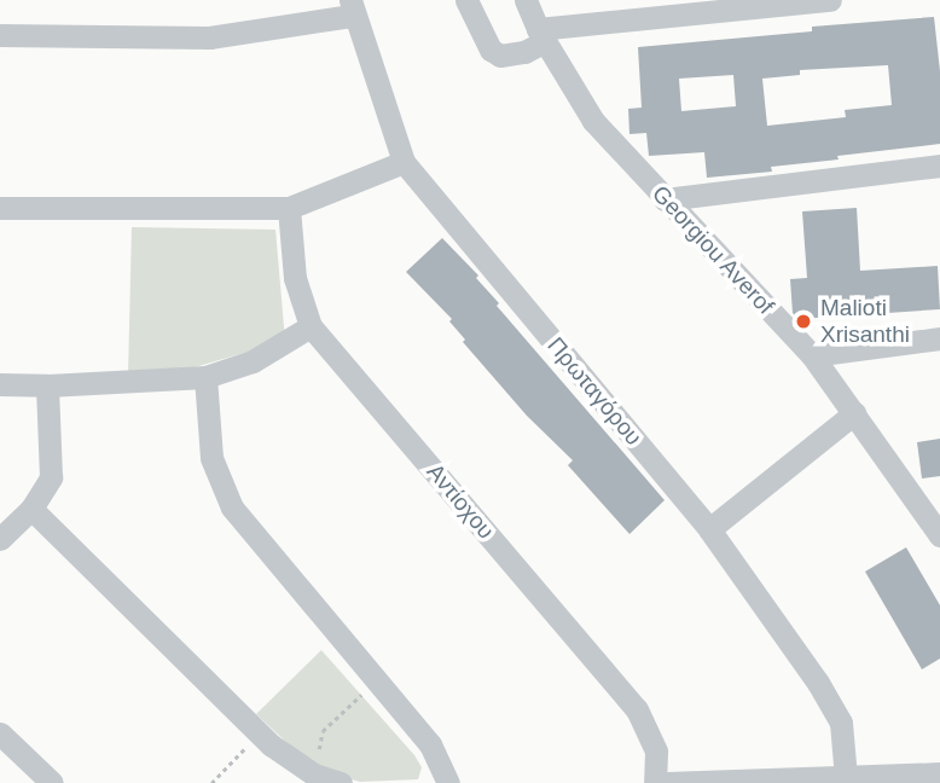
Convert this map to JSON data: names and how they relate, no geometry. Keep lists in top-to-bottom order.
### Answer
{
  "streets": {
    "street": ["Georgiou Averof", "Πρωταγόρου", "Αντίοχου"]
  },
  "places": ["Malioti Xrisanthi"]
}
